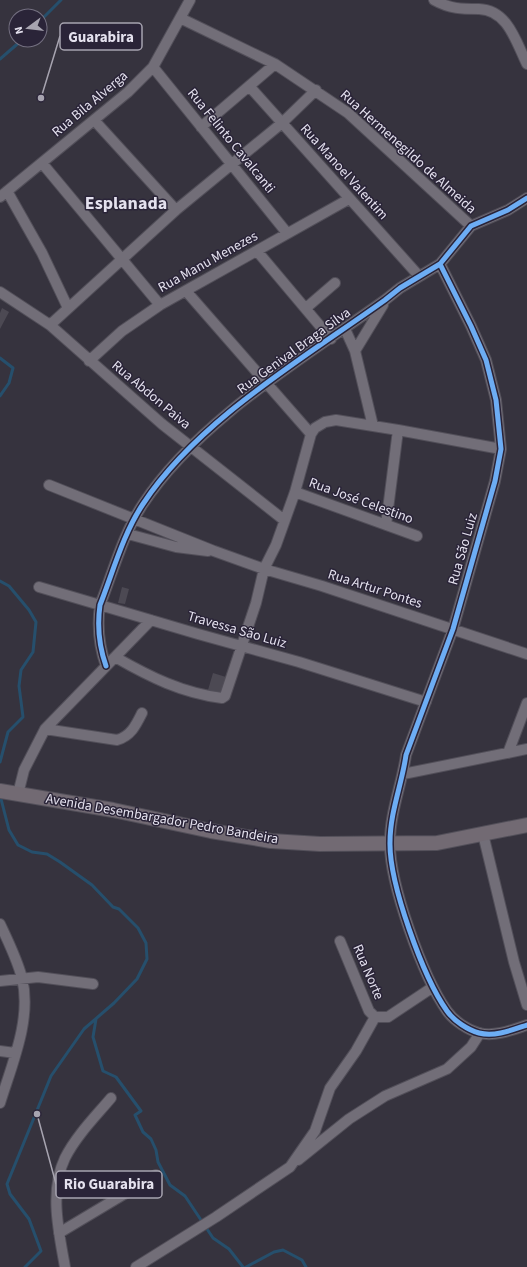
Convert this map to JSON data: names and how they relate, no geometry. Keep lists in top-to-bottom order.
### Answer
{
  "streets": {
    "main road": ["Avenida Desembargador Pedro Bandeira"],
    "street": [
      "Rua Bila Alverga",
      "Rua Felinto Cavalcanti",
      "Rua Hermenegildo de Almeida",
      "Rua Manoel Valentim",
      "Rua Manu Menezes",
      "Rua Genival Braga Silva",
      "Rua Abdon Paiva",
      "Rua José Celestino",
      "Rua São Luiz",
      "Rua Artur Pontes",
      "Travessa São Luiz",
      "Rua Norte"
    ]
  },
  "crossings": [
    ["Rua Bila Alverga", "Rua Felinto Cavalcanti"],
    ["Rua Bila Alverga", "Rua Hermenegildo de Almeida"],
    ["Rua Felinto Cavalcanti", "Rua Manu Menezes"],
    ["Rua Hermenegildo de Almeida", "Rua Genival Braga Silva"],
    ["Rua Manoel Valentim", "Rua Manu Menezes"],
    ["Rua Manoel Valentim", "Rua Genival Braga Silva"],
    ["Rua Manu Menezes", "Rua Abdon Paiva"],
    ["Rua Genival Braga Silva", "Rua Abdon Paiva"],
    ["Rua Genival Braga Silva", "Rua São Luiz"],
    ["Rua Genival Braga Silva", "Rua Artur Pontes"],
    ["Rua Genival Braga Silva", "Travessa São Luiz"],
    ["Rua São Luiz", "Rua Artur Pontes"],
    ["Rua São Luiz", "Travessa São Luiz"],
    ["Rua São Luiz", "Avenida Desembargador Pedro Bandeira"],
    ["Rua São Luiz", "Rua Norte"]
  ],
  "districts": ["Esplanada"],
  "places": ["Guarabira", "Rio Guarabira"],
  "north": "left"
}
